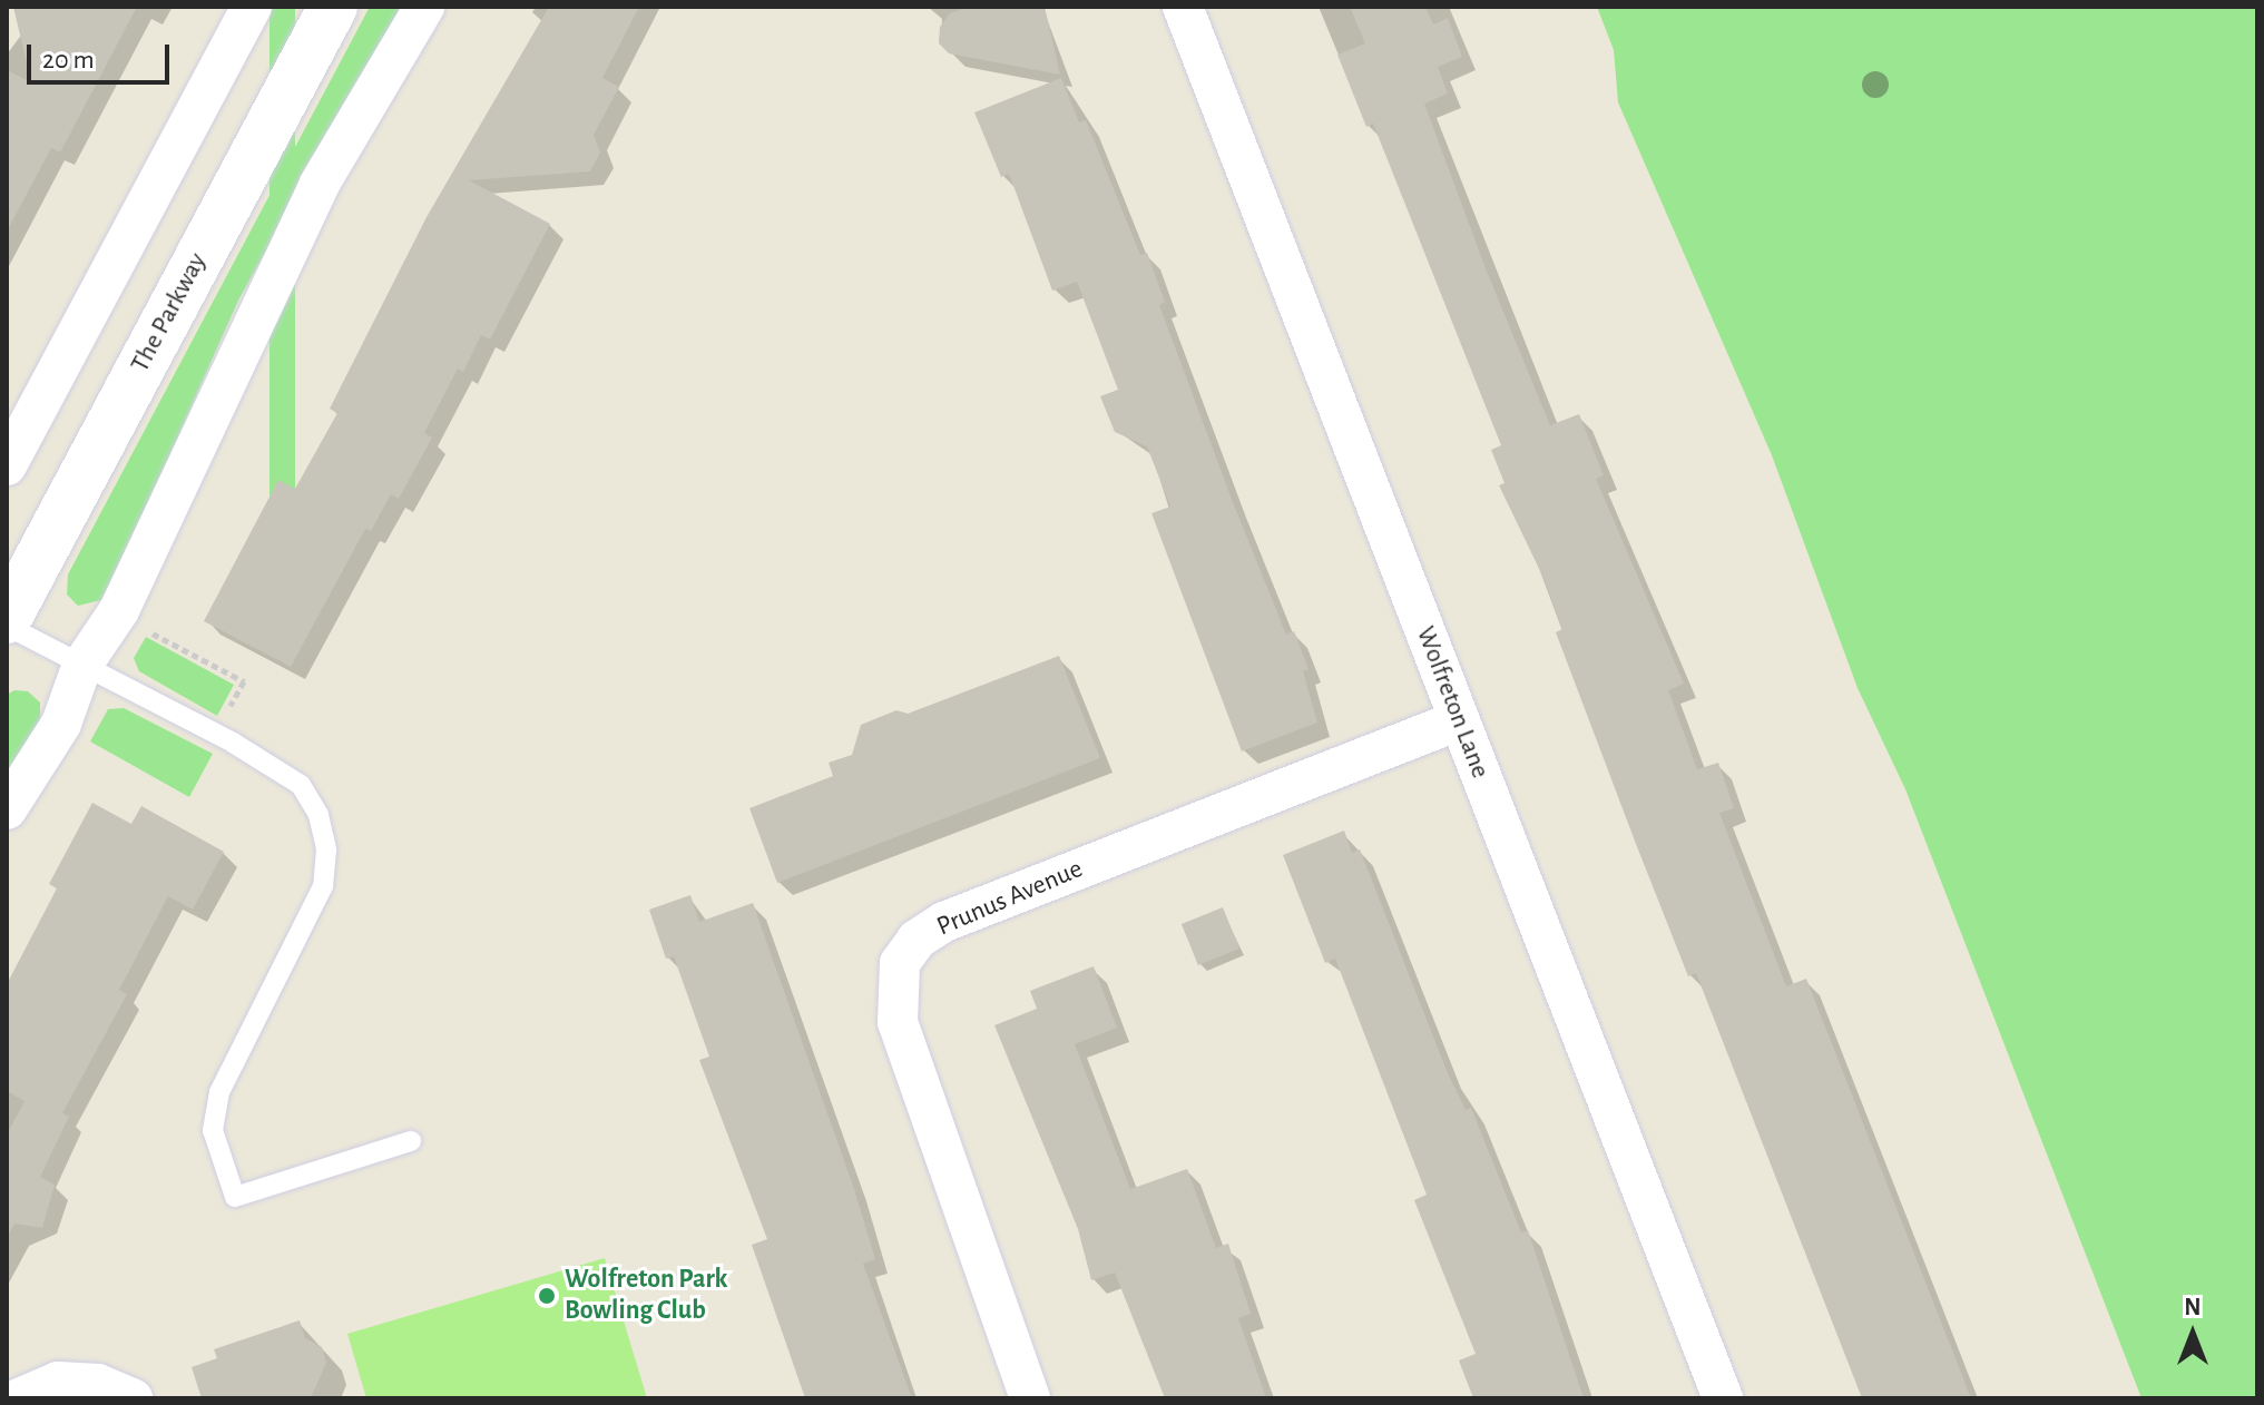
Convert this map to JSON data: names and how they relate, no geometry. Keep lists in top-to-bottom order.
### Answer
{
  "streets": {
    "street": ["The Parkway", "Wolfreton Lane", "Prunus Avenue"]
  },
  "crossings": [
    ["Wolfreton Lane", "Prunus Avenue"]
  ],
  "places": ["Wolfreton Park Bowling Club"],
  "scale_bar": "20 m",
  "north": "top"
}
